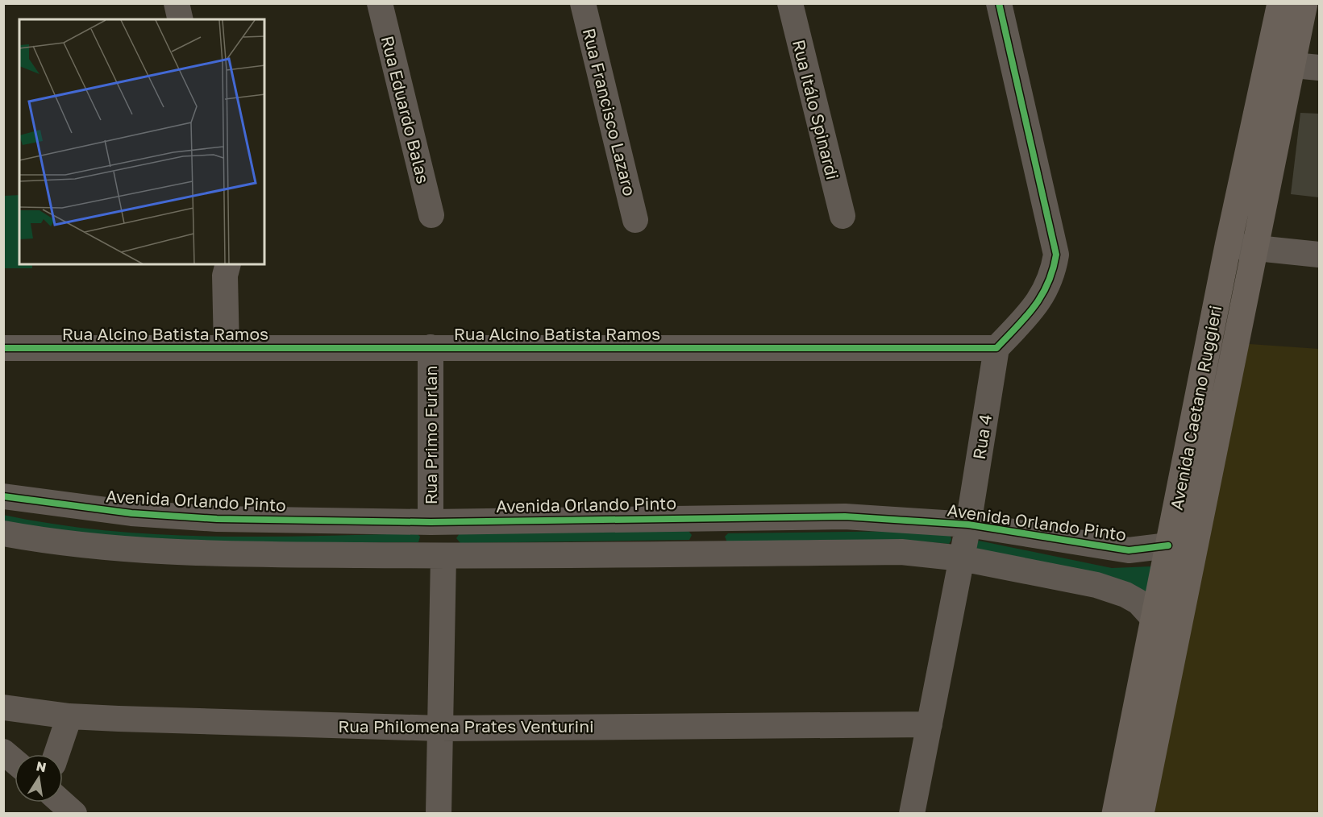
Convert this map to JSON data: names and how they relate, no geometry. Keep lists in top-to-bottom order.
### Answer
{
  "streets": {
    "main road": ["Avenida Caetano Ruggieri"],
    "street": [
      "Rua Eduardo Balas",
      "Rua Itálo Spinardi",
      "Rua Francisco Lazaro",
      "Rua Alcino Batista Ramos",
      "Rua Primo Furlan",
      "Rua 4",
      "Avenida Orlando Pinto",
      "Rua Philomena Prates Venturini"
    ]
  },
  "crossings": [
    ["Rua Alcino Batista Ramos", "Rua Primo Furlan"],
    ["Rua Alcino Batista Ramos", "Rua 4"],
    ["Avenida Caetano Ruggieri", "Avenida Orlando Pinto"],
    ["Rua Primo Furlan", "Avenida Orlando Pinto"],
    ["Rua 4", "Avenida Orlando Pinto"],
    ["Rua 4", "Rua Philomena Prates Venturini"]
  ],
  "north": "top"
}
